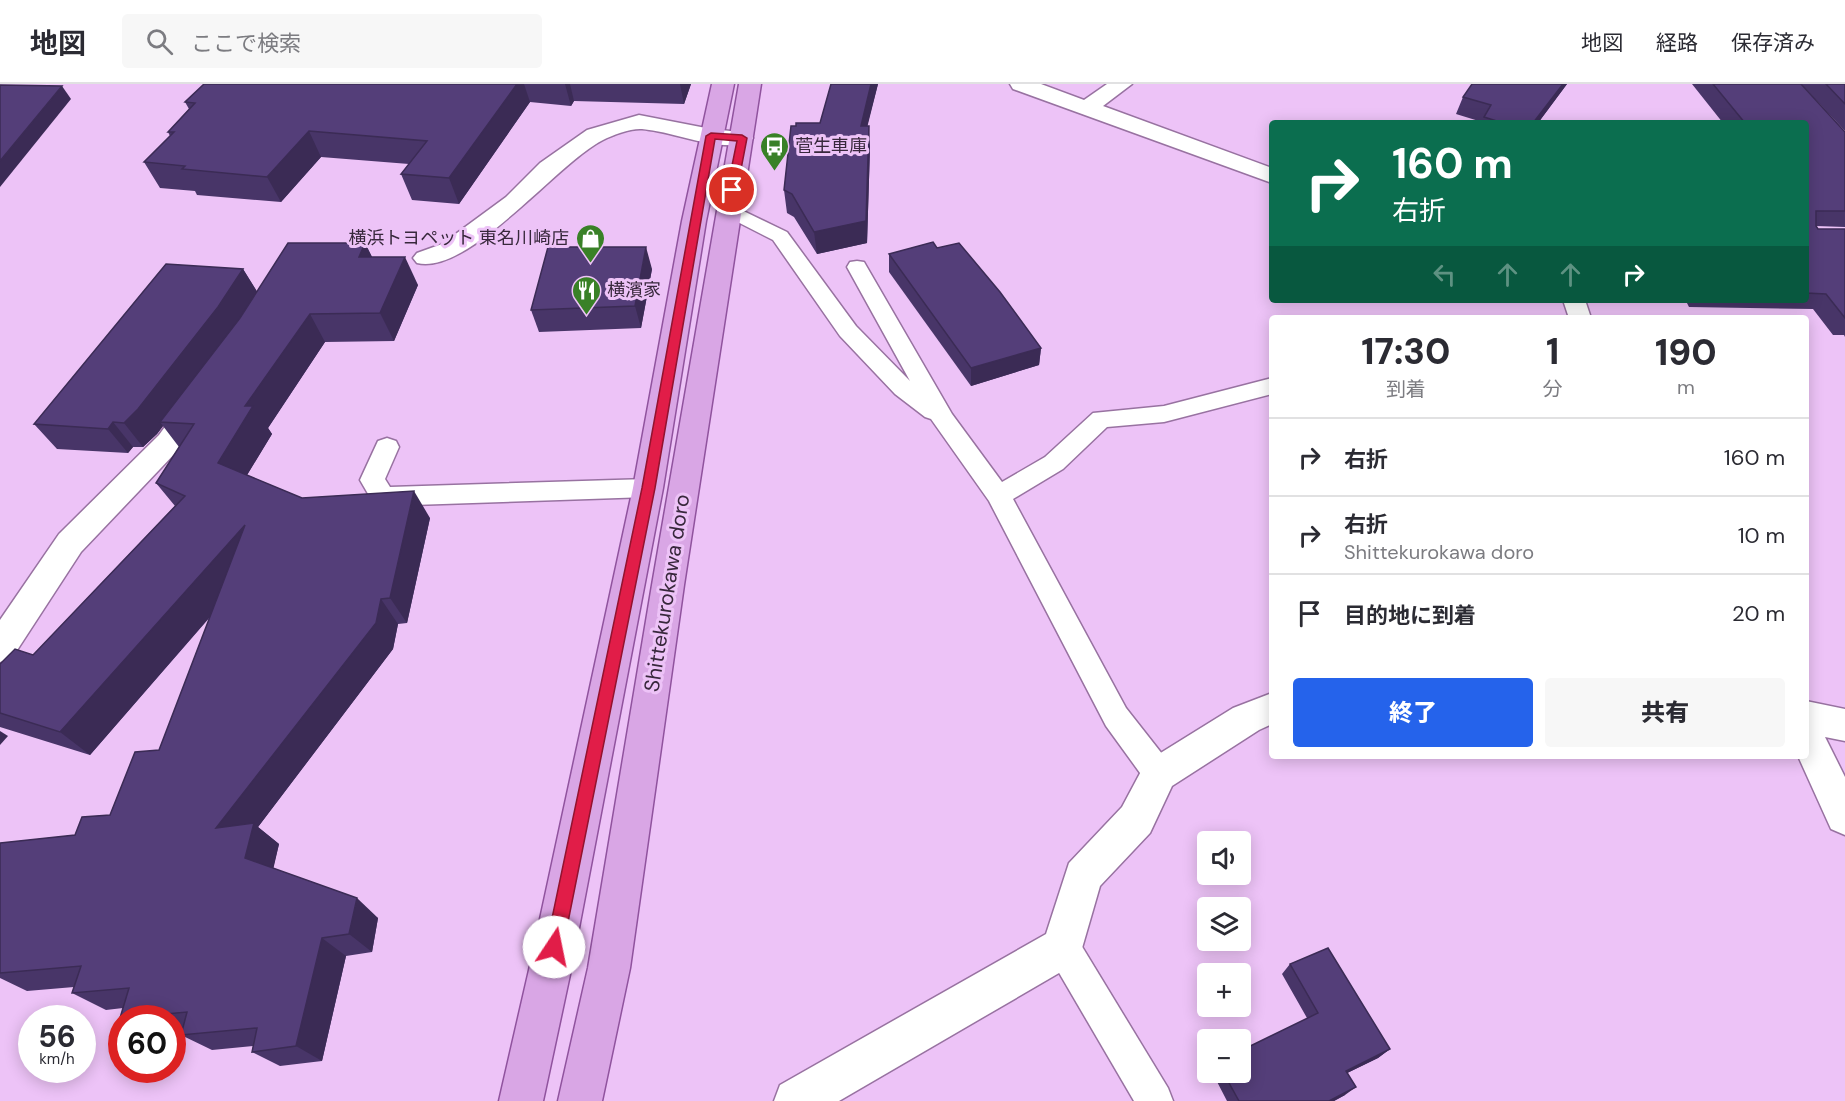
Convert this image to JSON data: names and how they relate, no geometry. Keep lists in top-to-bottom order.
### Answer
{
  "streets": {
    "main road": ["Shittekurokawa doro"]
  },
  "places": {
    "bus stop": ["菅生車庫"],
    "shop": ["横浜トヨペット 東名川崎店"],
    "restaurant": ["横濱家"]
  },
  "page": {
    "header": "地図",
    "search": "ここで検索",
    "nav": ["地図", "経路", "保存済み"],
    "turn": ["160 m", "右折"],
    "eta": [
      "17:30",
      "到着",
      "1",
      "分",
      "190",
      "m"
    ],
    "list": [
      {
        "name": "右折",
        "value": "160 m"
      },
      {
        "name": "右折",
        "note": "Shittekurokawa doro",
        "value": "10 m"
      },
      {
        "name": "目的地に到着",
        "value": "20 m"
      }
    ],
    "buttons": ["終了", "共有"],
    "map_buttons": ["+", "−"],
    "speed": "56 km/h",
    "limit": "60"
  }
}
